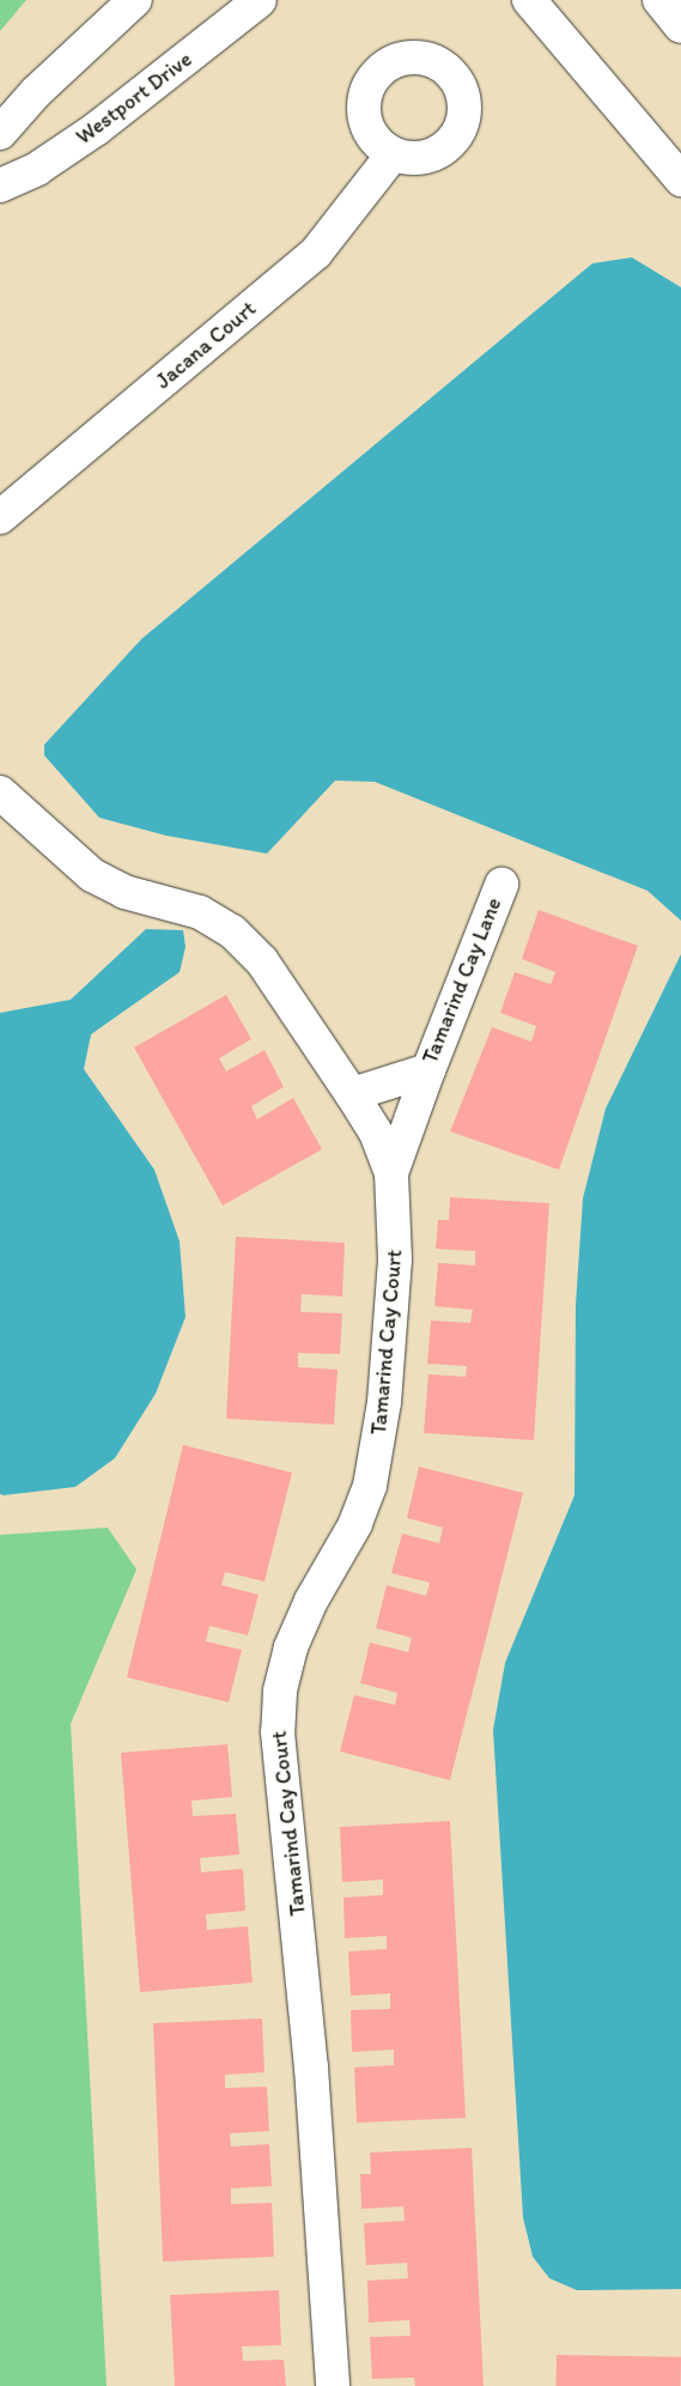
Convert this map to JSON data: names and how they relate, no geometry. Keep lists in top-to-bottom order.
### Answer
{
  "streets": {
    "street": [
      "Westport Drive",
      "Jacana Court",
      "Tamarind Cay Lane",
      "Tamarind Cay Court"
    ]
  },
  "crossings": [
    ["Tamarind Cay Lane", "Tamarind Cay Court"]
  ]
}
